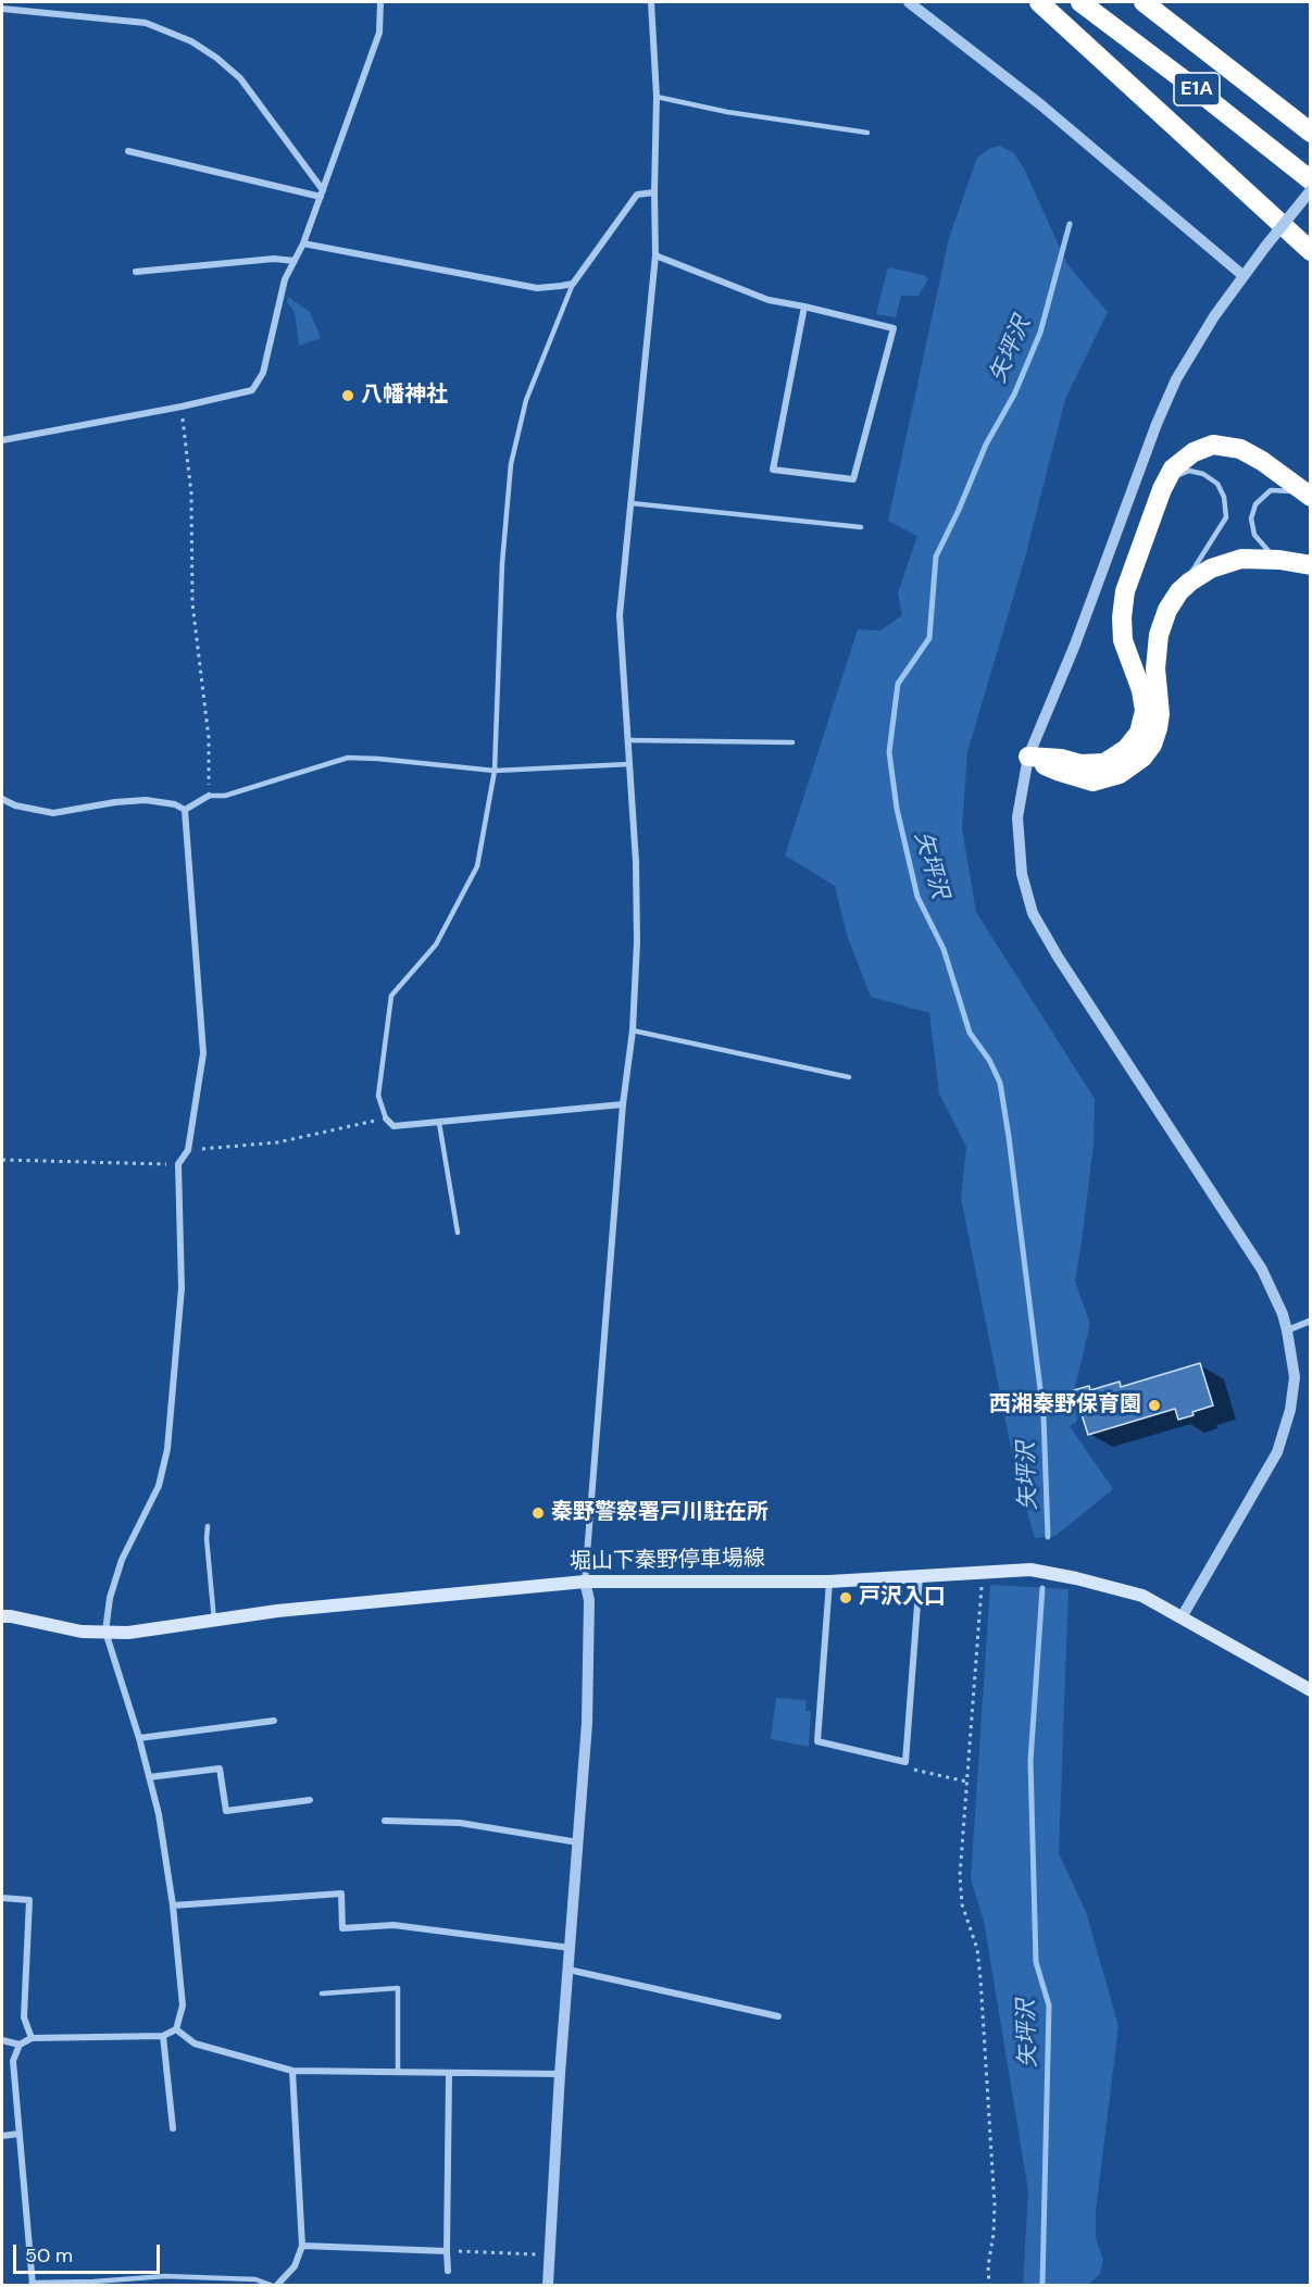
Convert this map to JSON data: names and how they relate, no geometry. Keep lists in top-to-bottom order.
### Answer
{
  "streets": {
    "highway": ["E1A"],
    "main road": ["堀山下秦野停車場線"]
  },
  "water": ["矢坪沢"],
  "places": [
    "八幡神社",
    "西湘秦野保育園",
    "秦野警察署戸川駐在所",
    "戸沢入口"
  ],
  "scale_bar": "50 m"
}
